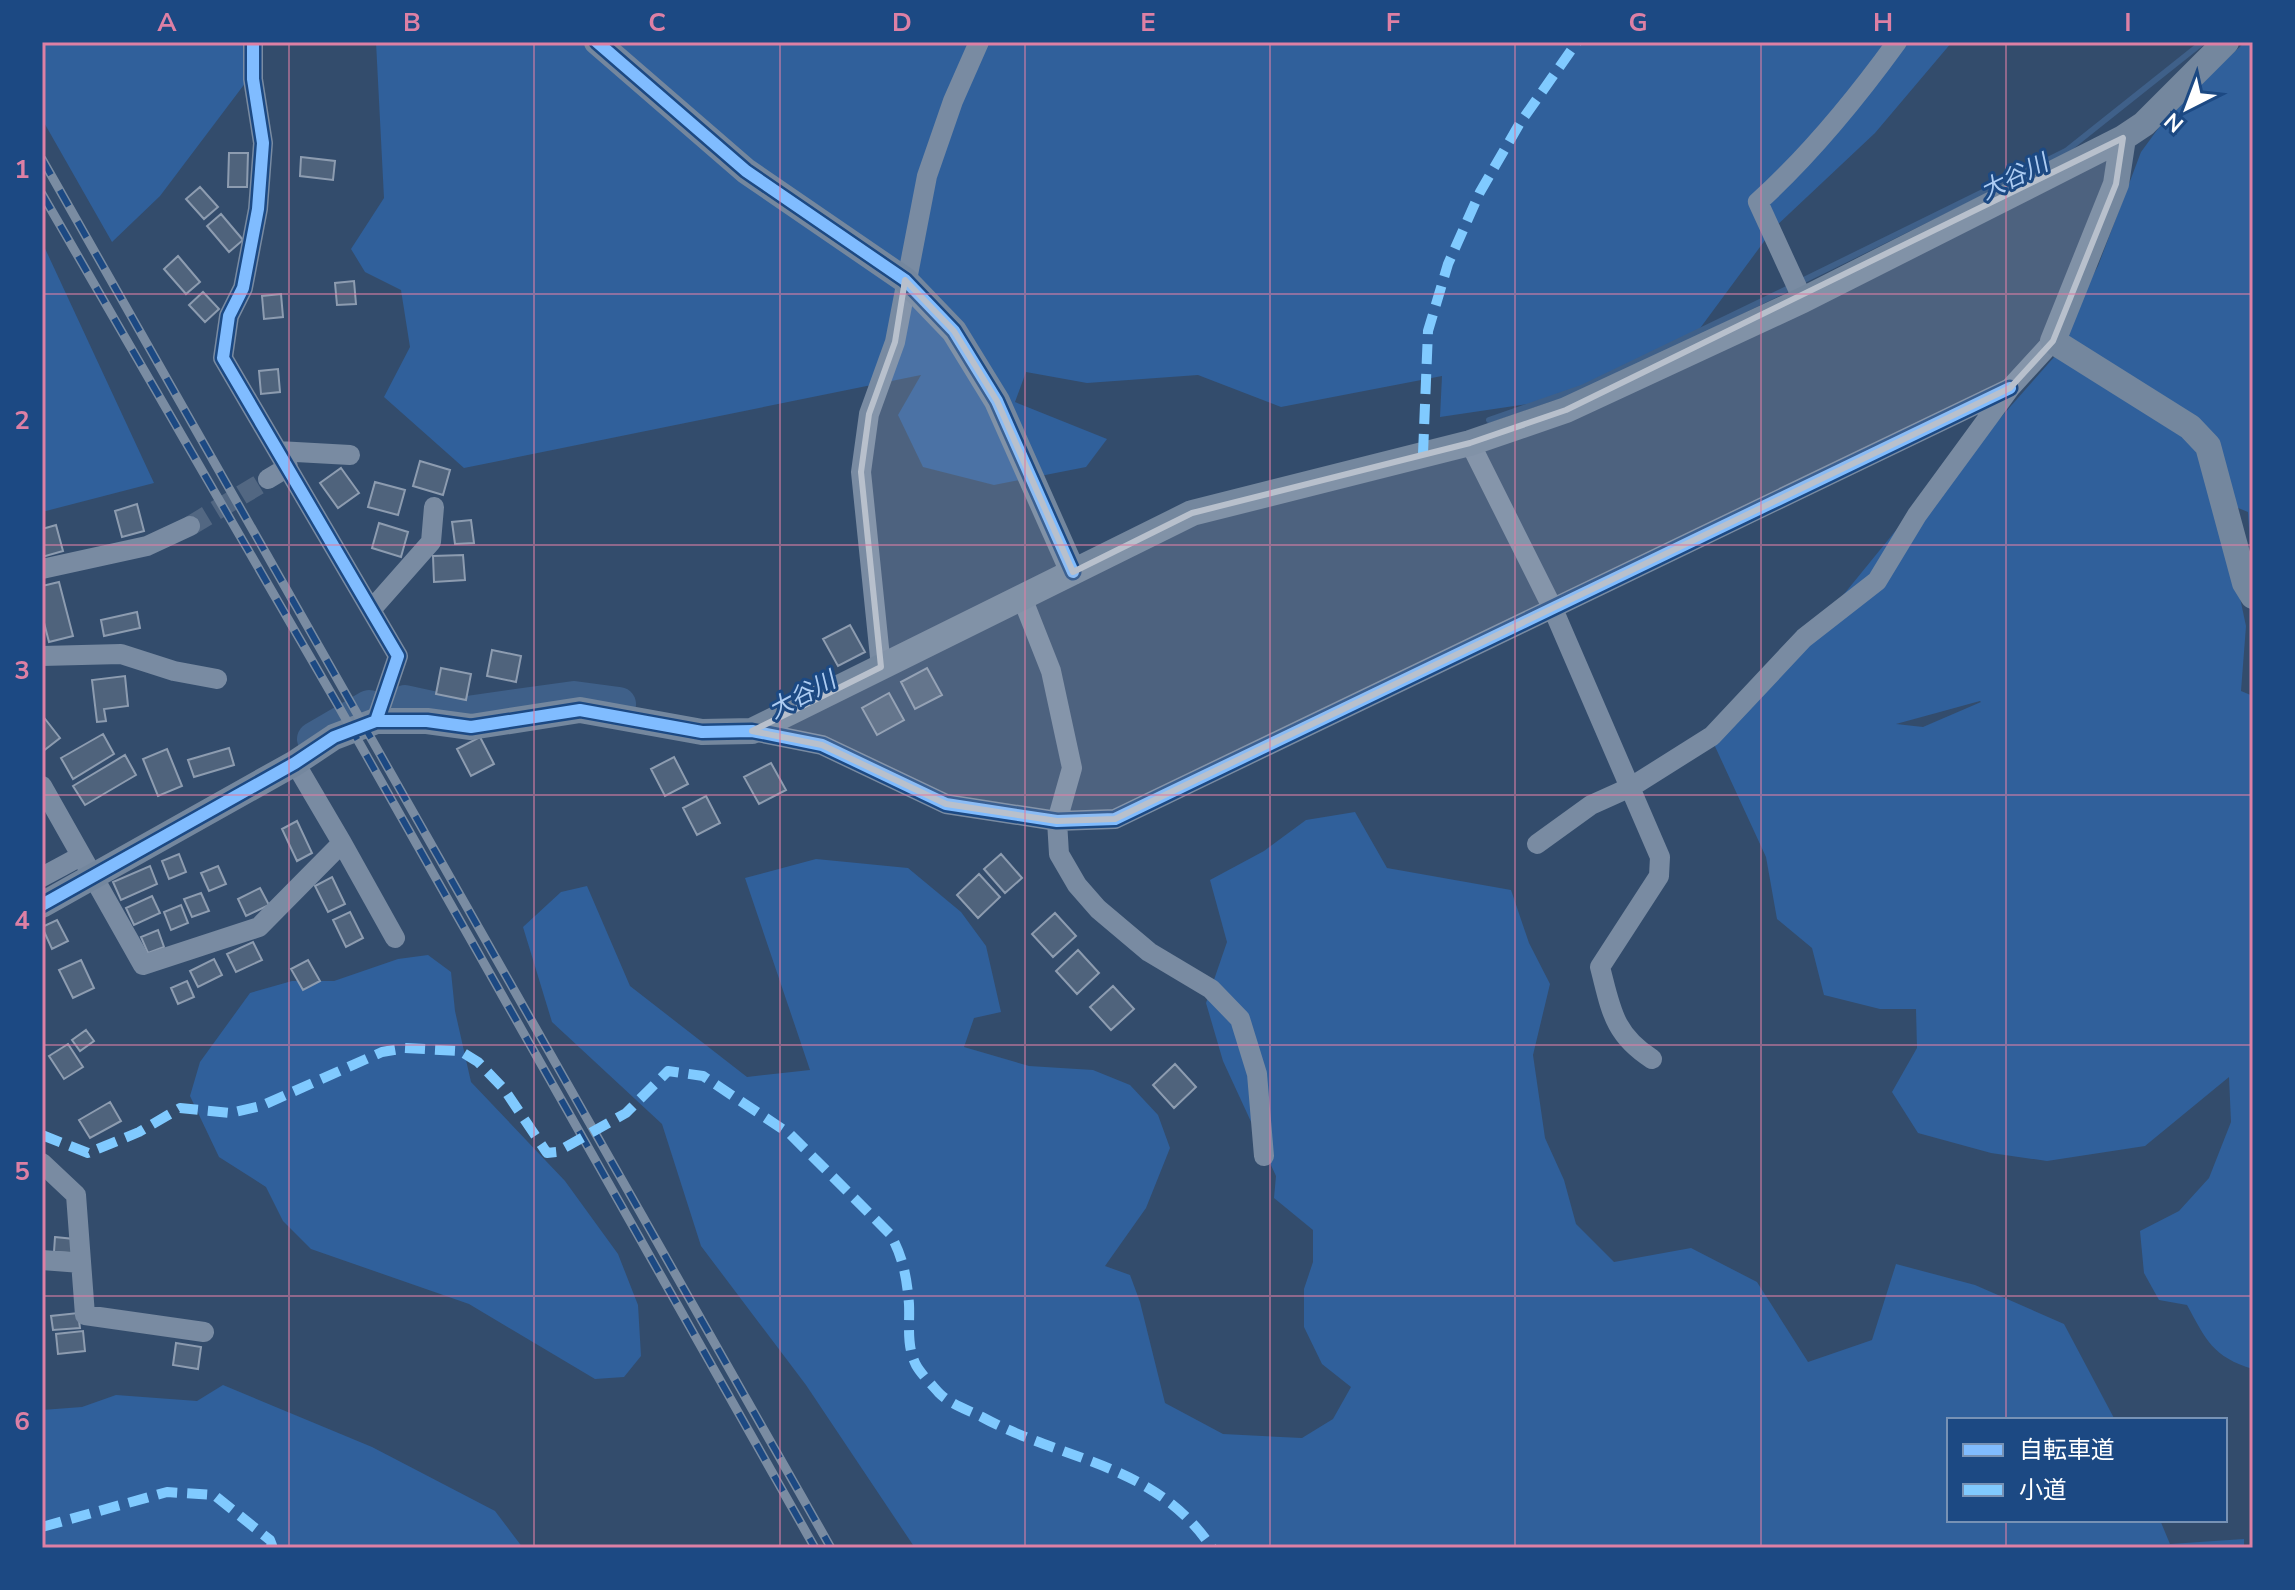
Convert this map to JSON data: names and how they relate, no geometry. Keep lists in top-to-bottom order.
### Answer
{
  "water": ["大谷川"],
  "legend": ["自転車道", "小道"],
  "north": "bottom left",
  "grid": {
    "columns": [
      "A",
      "B",
      "C",
      "D",
      "E",
      "F",
      "G",
      "H",
      "I"
    ],
    "rows": [
      "1",
      "2",
      "3",
      "4",
      "5",
      "6"
    ]
  }
}
